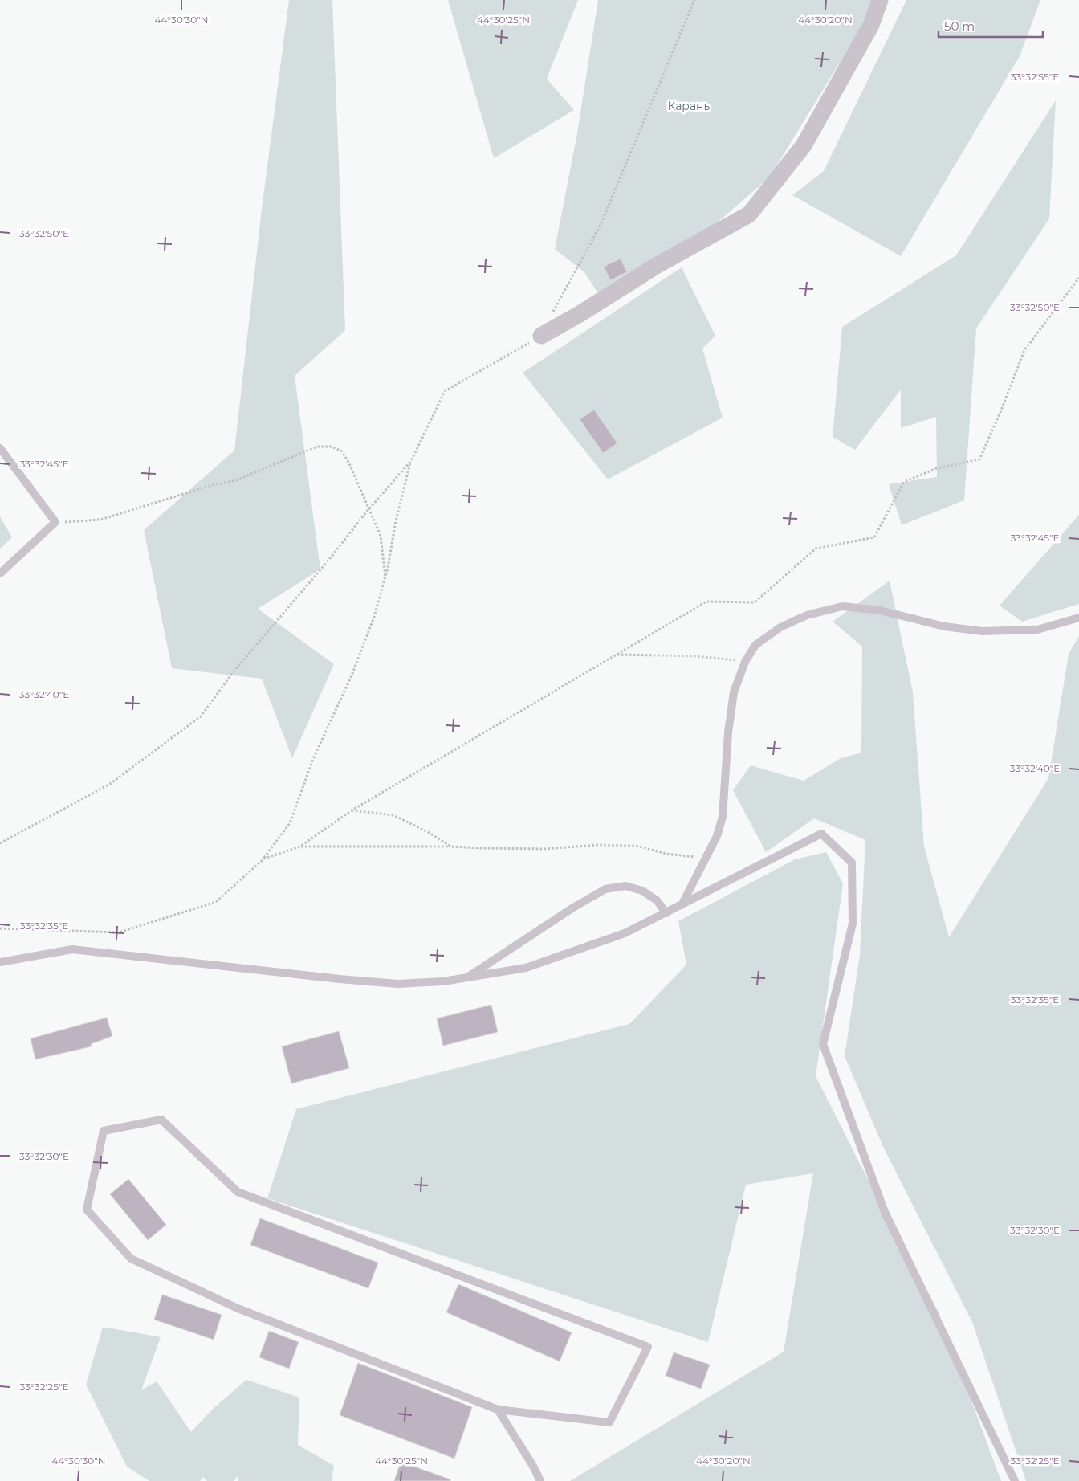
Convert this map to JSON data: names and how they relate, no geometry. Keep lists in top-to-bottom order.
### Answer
{
  "parks": ["Карань"],
  "scale_bar": "50 m",
  "coordinates": [
    "44°30'30\"N",
    "44°30'25\"N",
    "44°30'20\"N",
    "33°32'55\"E",
    "33°32'50\"E",
    "33°32'45\"E",
    "33°32'40\"E",
    "33°32'35\"E",
    "33°32'30\"E",
    "33°32'25\"E"
  ]
}
